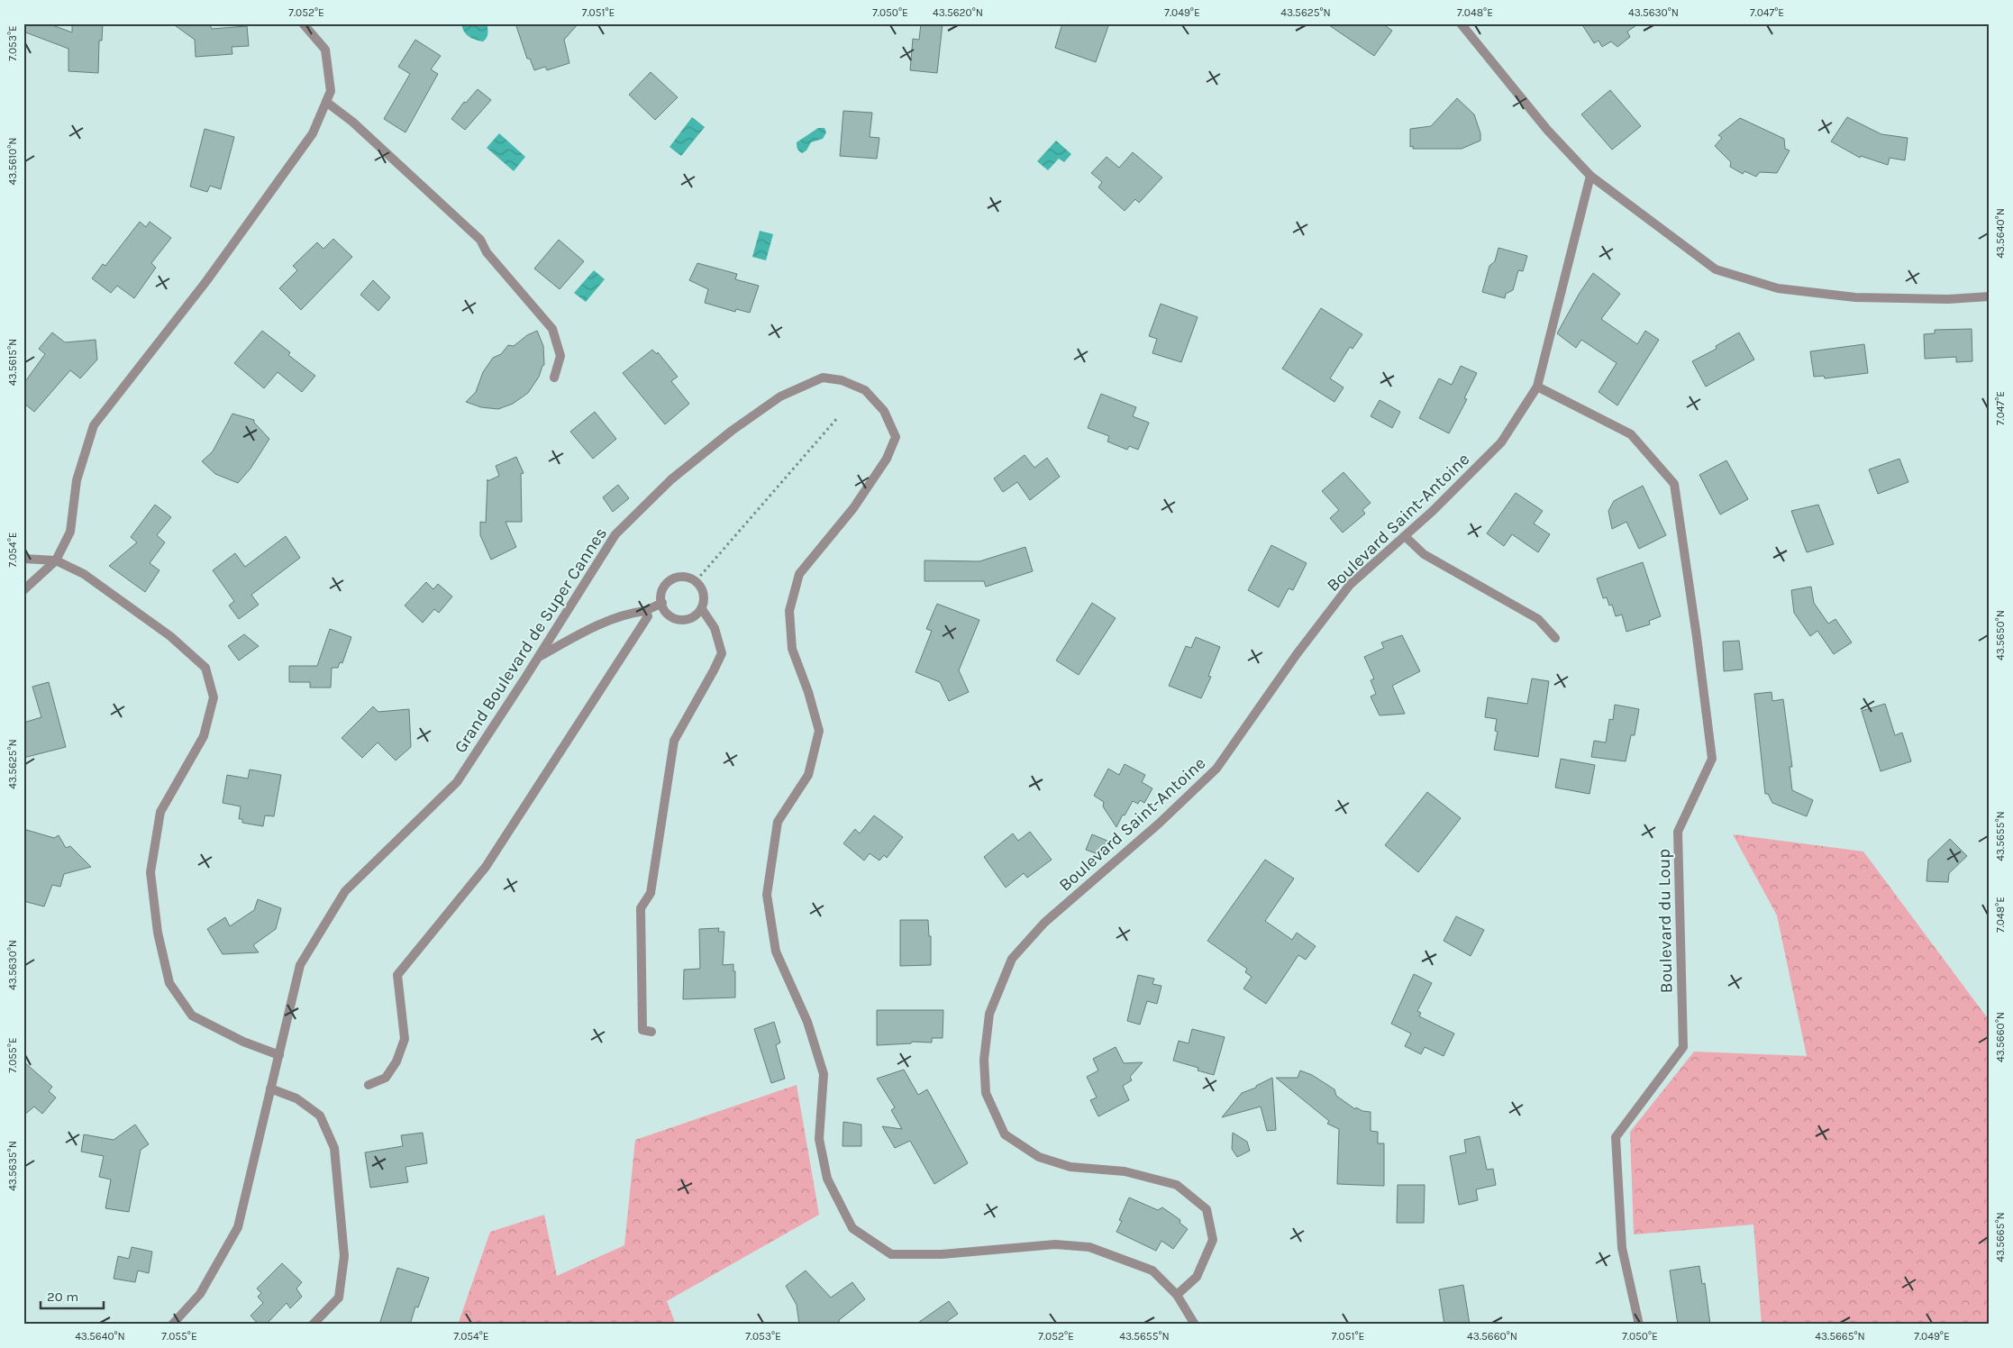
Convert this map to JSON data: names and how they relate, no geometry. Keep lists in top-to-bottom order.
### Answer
{
  "streets": {
    "street": ["Boulevard Saint-Antoine", "Grand Boulevard de Super Cannes", "Boulevard du Loup"]
  },
  "crossings": [
    ["Boulevard Saint-Antoine", "Grand Boulevard de Super Cannes"],
    ["Boulevard Saint-Antoine", "Boulevard du Loup"]
  ],
  "scale_bar": "20 m",
  "coordinates": [
    "7.052°E",
    "7.051°E",
    "7.050°E",
    "43.5620°N",
    "7.049°E",
    "43.5625°N",
    "7.048°E",
    "43.5630°N",
    "7.047°E",
    "7.053°E",
    "43.5610°N",
    "43.5640°N",
    "43.5615°N",
    "7.054°E",
    "43.5650°N",
    "43.5655°N",
    "43.5660°N",
    "7.055°E",
    "43.5635°N",
    "43.5665°N"
  ]
}
